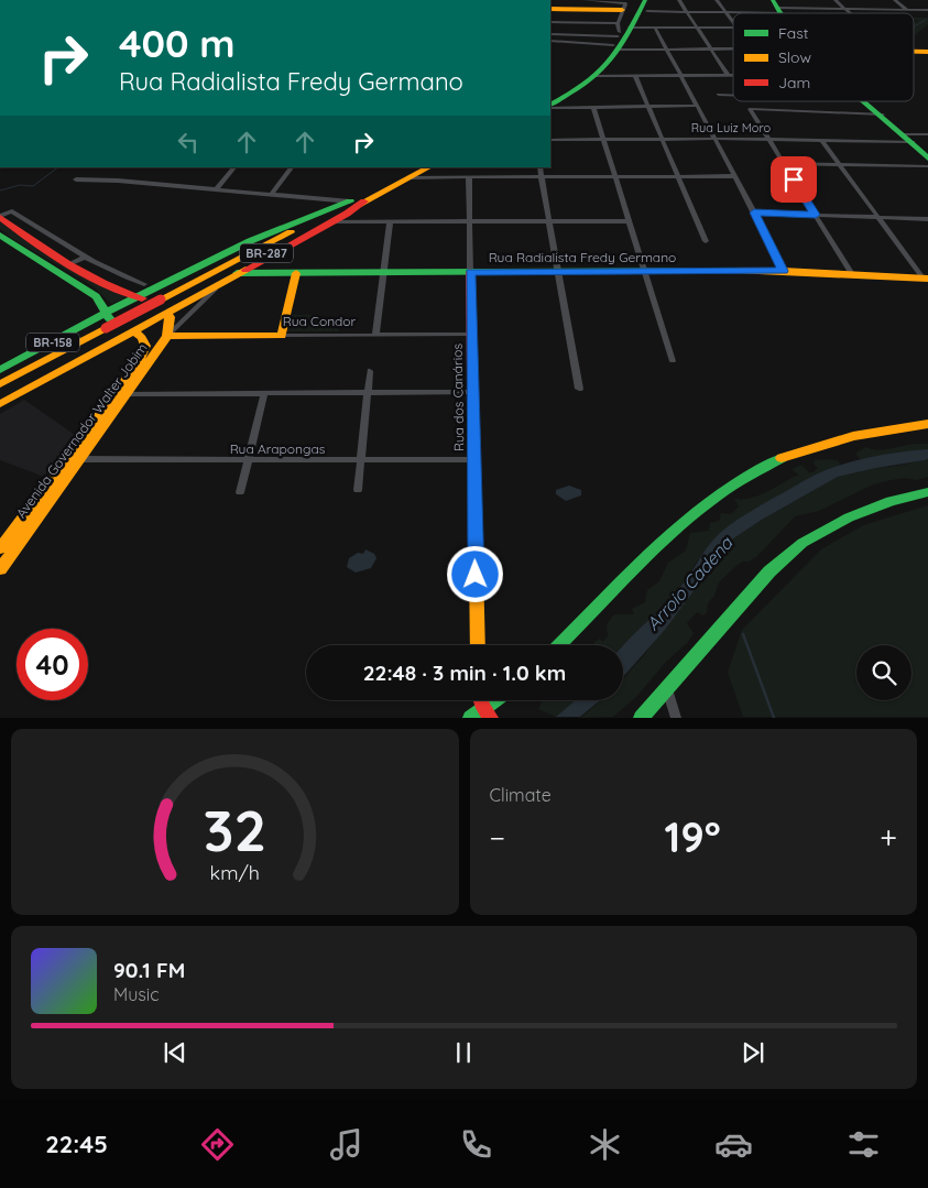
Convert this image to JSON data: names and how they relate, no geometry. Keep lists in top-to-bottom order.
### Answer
{
  "streets": {
    "main road": [
      "BR-287",
      "Rua Radialista Fredy Germano",
      "Rua Condor",
      "BR-158",
      "Rua dos Canários",
      "Avenida Governador Walter Jobim"
    ],
    "street": ["Rua Luiz Moro", "Rua Arapongas"]
  },
  "crossings": [
    ["BR-287", "Rua Radialista Fredy Germano"],
    ["BR-287", "BR-158"],
    ["BR-287", "Avenida Governador Walter Jobim"],
    ["Rua Radialista Fredy Germano", "Rua dos Canários"],
    ["Rua Condor", "Rua dos Canários"],
    ["Rua Condor", "Avenida Governador Walter Jobim"],
    ["BR-158", "Avenida Governador Walter Jobim"],
    ["Rua dos Canários", "Rua Arapongas"],
    ["Avenida Governador Walter Jobim", "Rua Arapongas"]
  ],
  "water": ["Arroio Cadena"],
  "legend": ["Fast", "Slow", "Jam"],
  "page": {
    "turn": ["400 m", "Rua Radialista Fredy Germano"],
    "limit": "40",
    "trip": "22:48 · 3 min · 1.0 km",
    "tile": "Climate",
    "heat": ["−", "19°", "+"],
    "song": ["90.1 FM", "Music"],
    "tabs": "22:45",
    "gauge": ["32", "km/h"]
  }
}
